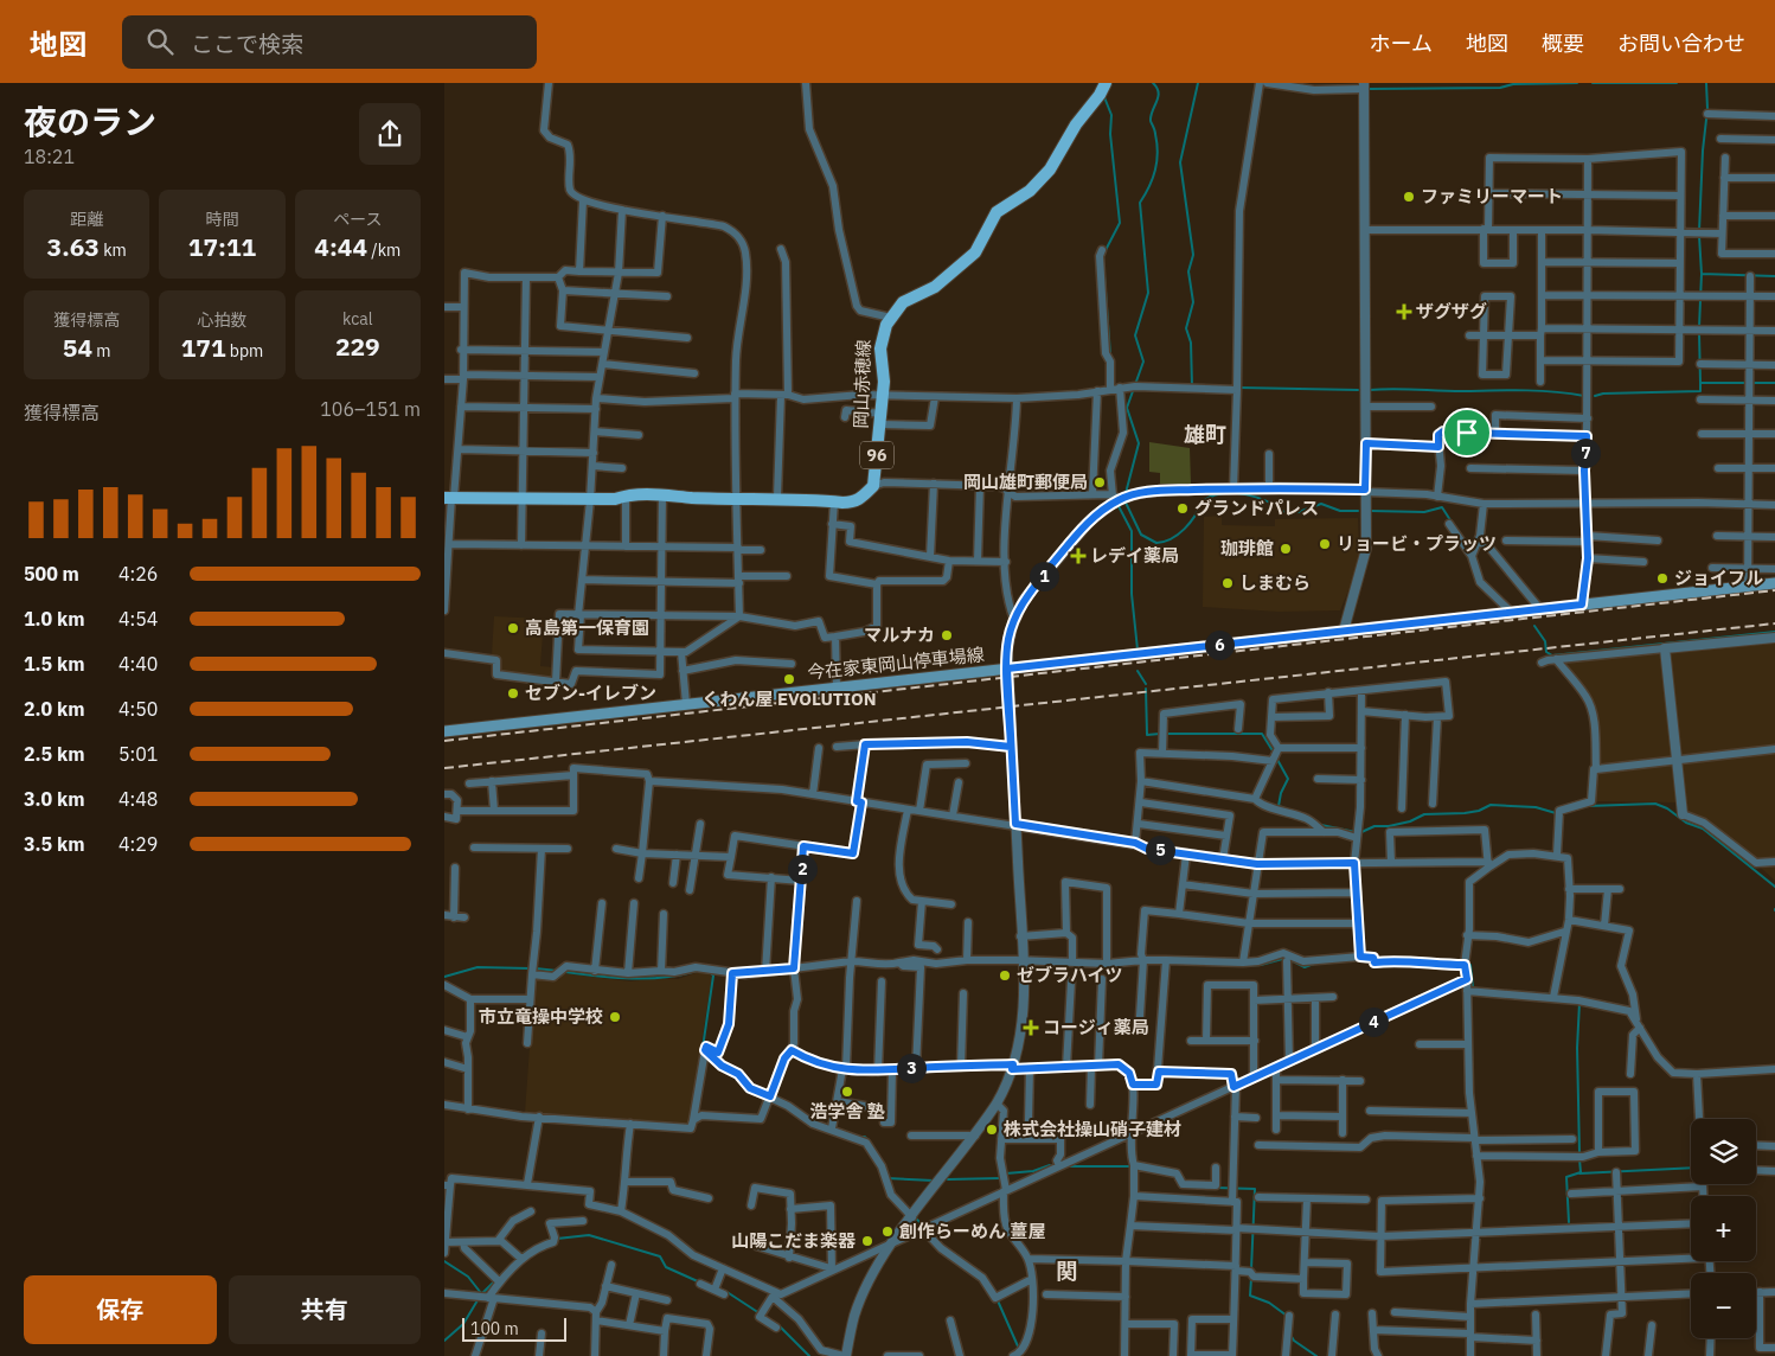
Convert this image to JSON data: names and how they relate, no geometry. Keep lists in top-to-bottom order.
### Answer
{
  "streets": {
    "main road": ["岡山赤穂線", "96", "今在家東岡山停車場線"]
  },
  "crossings": [
    ["岡山赤穂線", "96"]
  ],
  "districts": ["雄町", "関"],
  "places": {
    "other": [
      "ファミリーマート",
      "岡山雄町郵便局",
      "グランドパレス",
      "リョービ・プラッツ",
      "珈琲館",
      "ジョイフル",
      "しまむら",
      "高島第一保育園",
      "マルナカ",
      "くわん屋 EVOLUTION",
      "セブン-イレブン",
      "ゼブラハイツ",
      "市立竜操中学校",
      "浩学舎 塾",
      "株式会社操山硝子建材",
      "創作らーめん 薑屋",
      "山陽こだま楽器"
    ],
    "health": ["ザグザグ", "レデイ薬局", "コージィ薬局"]
  },
  "scale_bar": "100 m",
  "page": {
    "header": "地図",
    "search": "ここで検索",
    "nav": [
      "ホーム",
      "地図",
      "概要",
      "お問い合わせ"
    ],
    "heading": ["夜のラン", "18:21"],
    "stats": [
      ["距離", "3.63 km"],
      ["時間", "17:11"],
      ["ペース", "4:44 /km"],
      ["獲得標高", "54 m"],
      ["心拍数", "171 bpm"],
      ["kcal", "229"]
    ],
    "chart": ["獲得標高", "106–151 m"],
    "pins": [
      "7",
      "1",
      "6",
      "5",
      "2",
      "4",
      "3"
    ],
    "list": [
      {
        "name": "500 m",
        "note": "4:26"
      },
      {
        "name": "1.0 km",
        "note": "4:54"
      },
      {
        "name": "1.5 km",
        "note": "4:40"
      },
      {
        "name": "2.0 km",
        "note": "4:50"
      },
      {
        "name": "2.5 km",
        "note": "5:01"
      },
      {
        "name": "3.0 km",
        "note": "4:48"
      },
      {
        "name": "3.5 km",
        "note": "4:29"
      }
    ],
    "map_buttons": ["+", "−"],
    "buttons": ["保存", "共有"],
    "scale": "100 m"
  }
}
